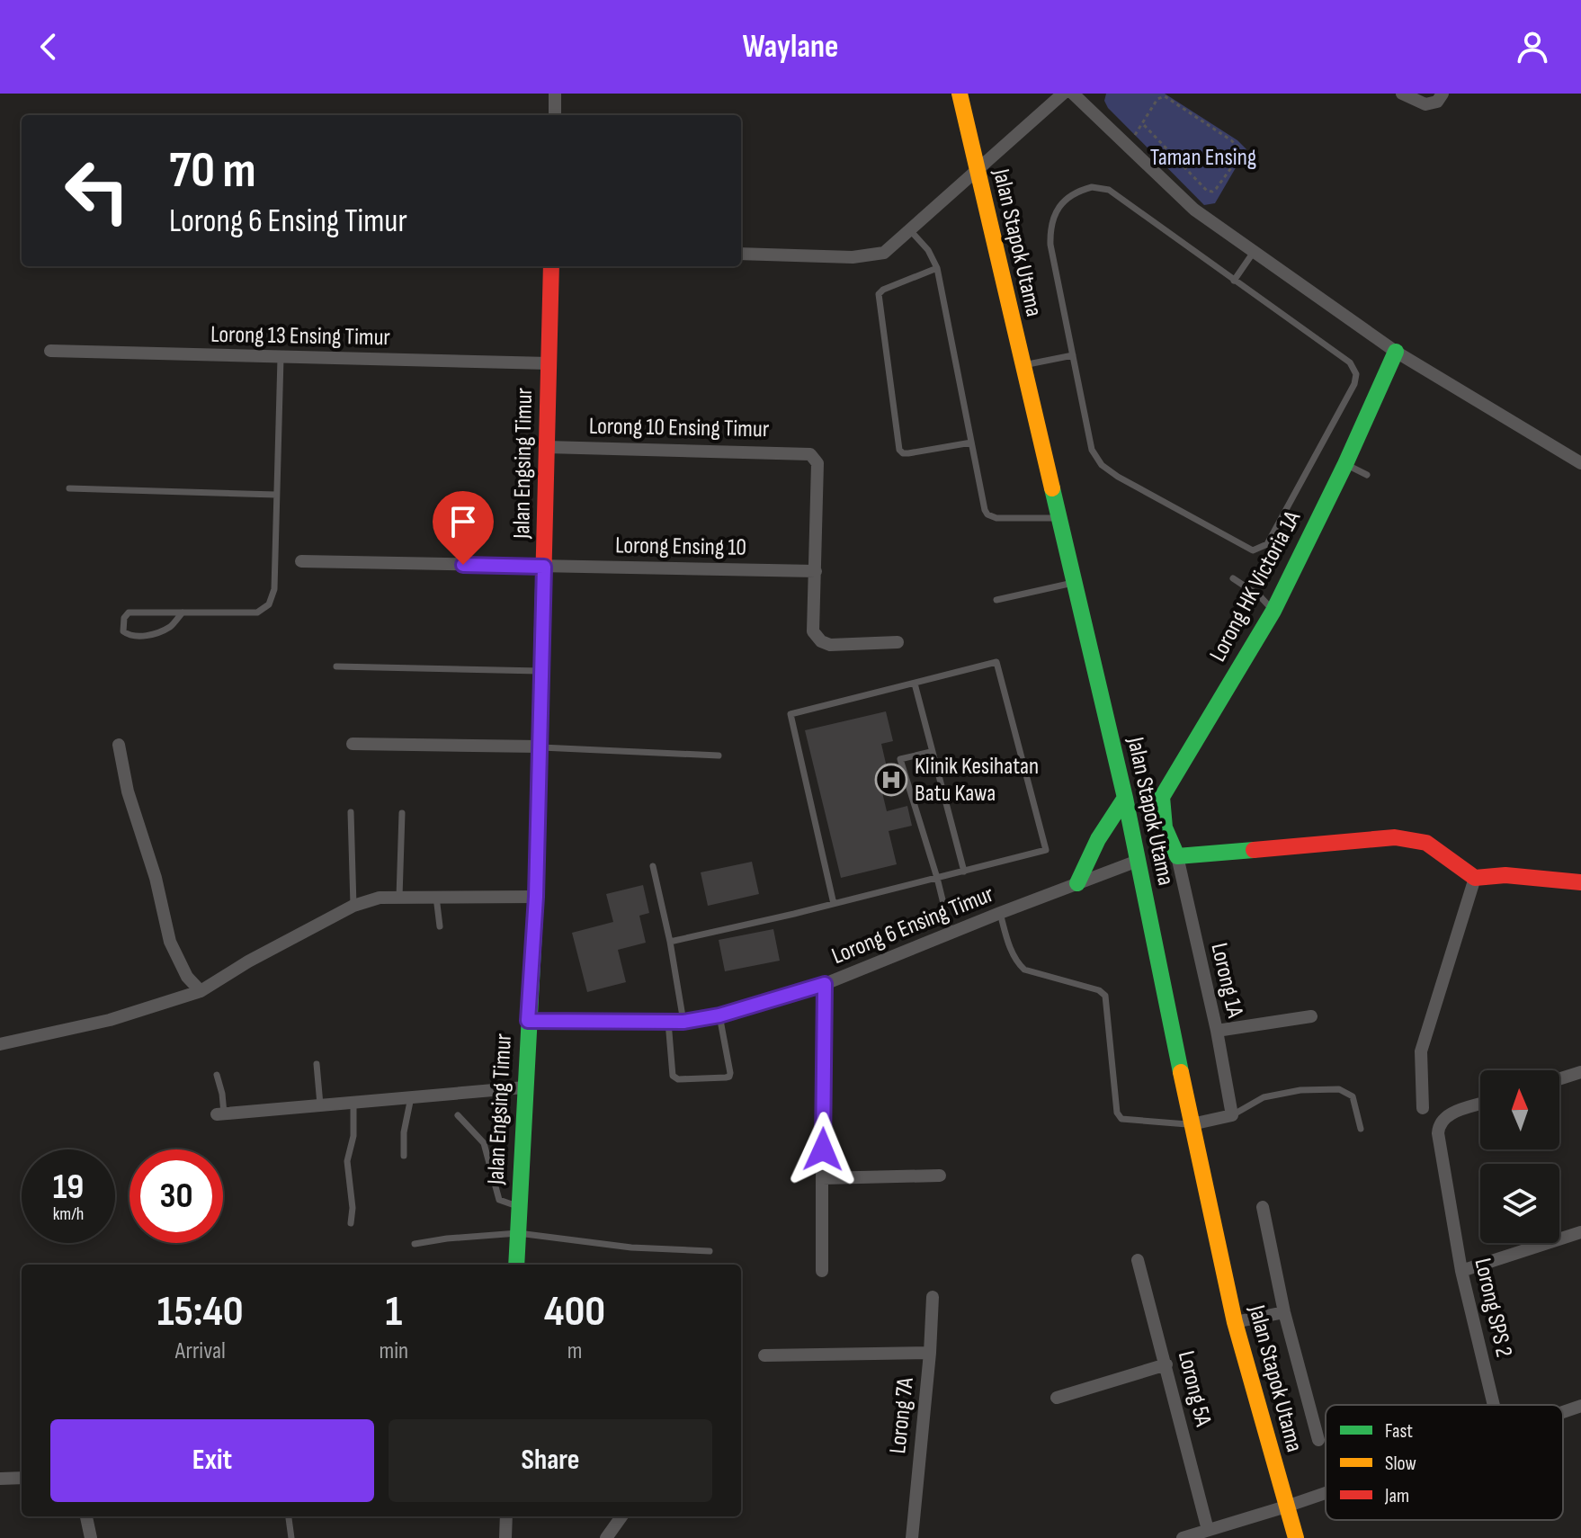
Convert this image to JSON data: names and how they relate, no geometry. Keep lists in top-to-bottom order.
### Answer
{
  "streets": {
    "street": [
      "Jalan Stapok Utama",
      "Lorong 13 Ensing Timur",
      "Lorong 10 Ensing Timur",
      "Jalan Engsing Timur",
      "Lorong Ensing 10",
      "Lorong HK Victoria 1A",
      "Lorong 6 Ensing Timur",
      "Lorong 1A",
      "Lorong SPS 2",
      "Lorong 5A",
      "Lorong 7A"
    ]
  },
  "crossings": [
    ["Jalan Stapok Utama", "Lorong 6 Ensing Timur"],
    ["Lorong 13 Ensing Timur", "Jalan Engsing Timur"],
    ["Lorong 10 Ensing Timur", "Jalan Engsing Timur"],
    ["Lorong 10 Ensing Timur", "Lorong Ensing 10"],
    ["Jalan Engsing Timur", "Lorong Ensing 10"],
    ["Jalan Engsing Timur", "Lorong 6 Ensing Timur"],
    ["Lorong HK Victoria 1A", "Lorong 1A"]
  ],
  "parks": ["Taman Ensing"],
  "places": {
    "hospital": ["Klinik Kesihatan Batu Kawa"]
  },
  "legend": ["Fast", "Slow", "Jam"],
  "north": "top",
  "page": {
    "header": "Waylane",
    "turn": ["70 m", "Lorong 6 Ensing Timur"],
    "speed": "19 km/h",
    "limit": "30",
    "eta": [
      "15:40",
      "Arrival",
      "1",
      "min",
      "400",
      "m"
    ],
    "buttons": ["Exit", "Share"]
  }
}
